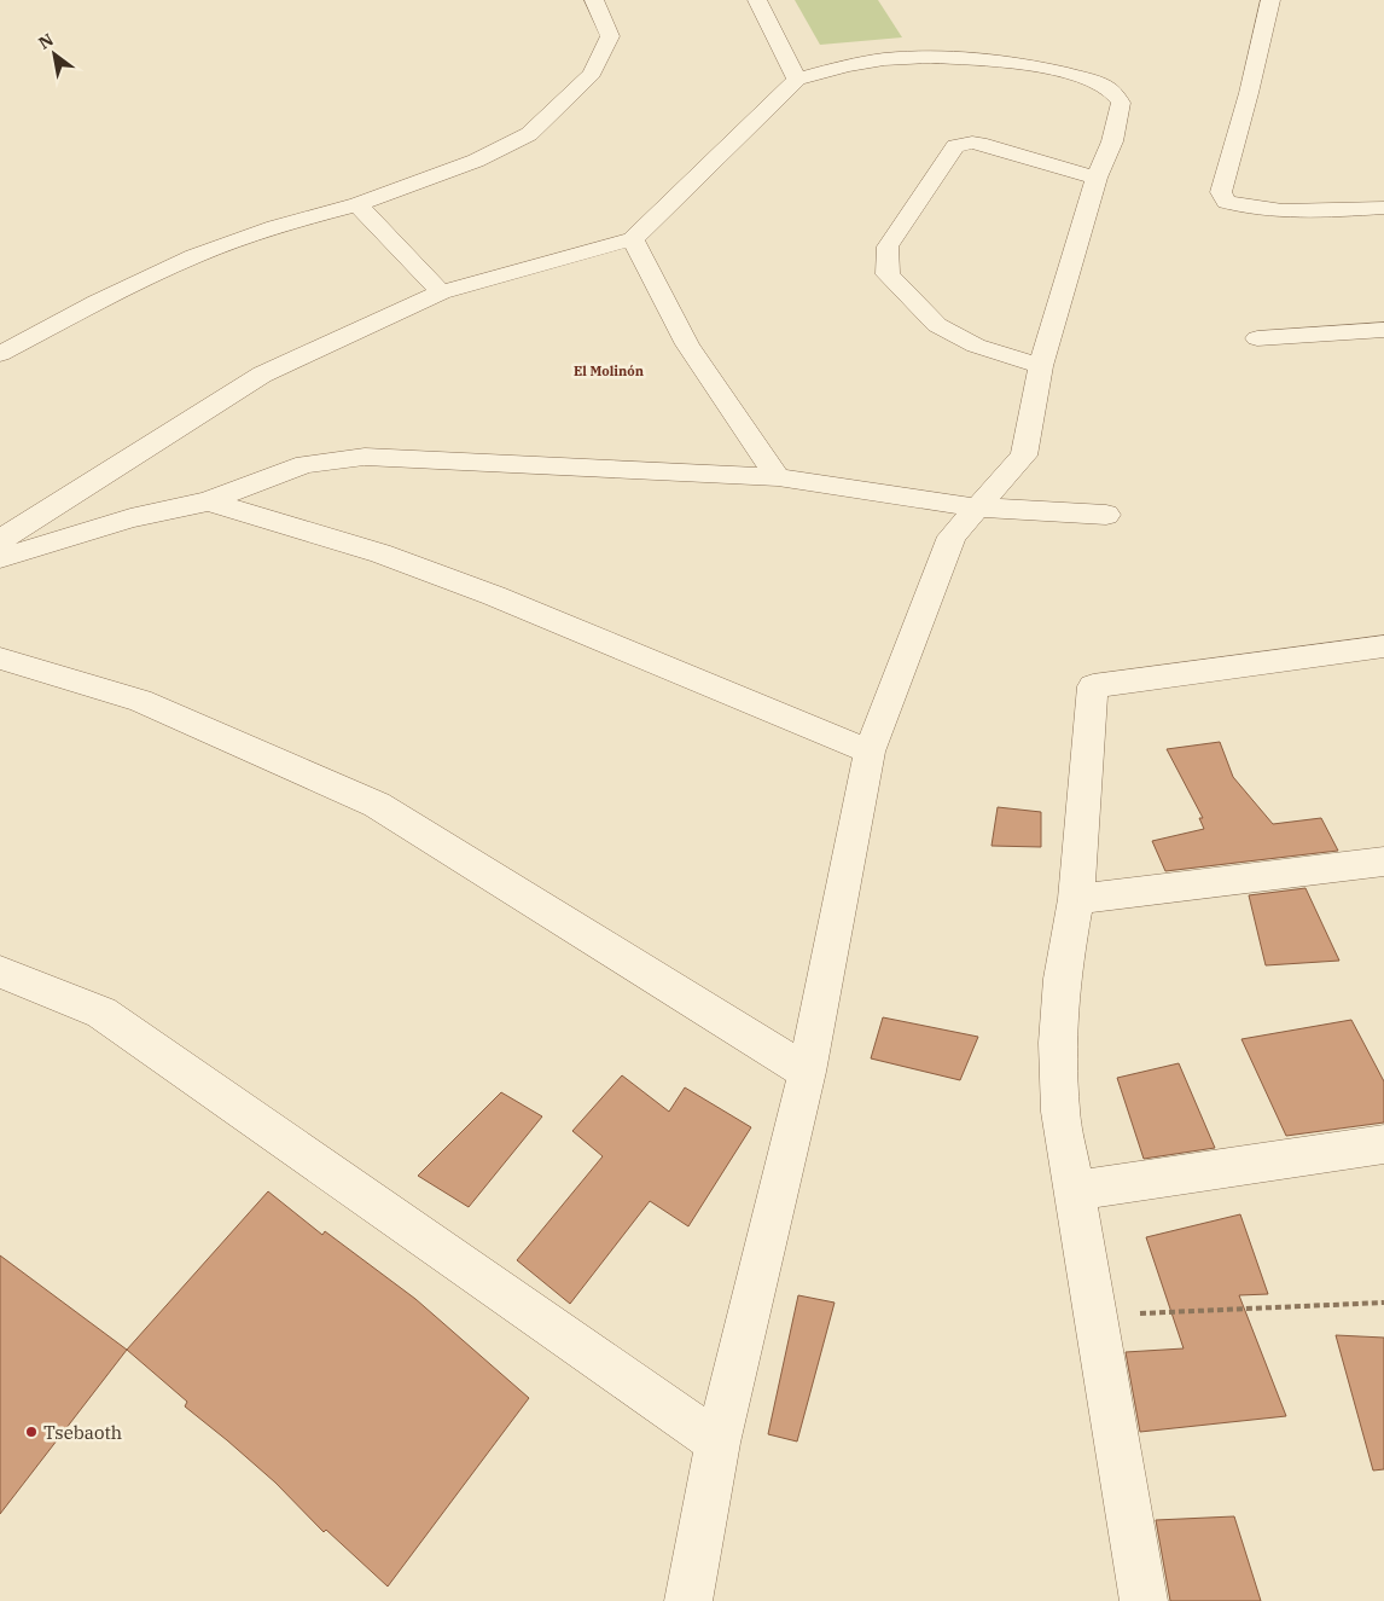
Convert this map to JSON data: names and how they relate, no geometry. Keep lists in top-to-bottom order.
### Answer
{
  "districts": ["El Molinón"],
  "places": ["Tsebaoth"],
  "north": "top left"
}
